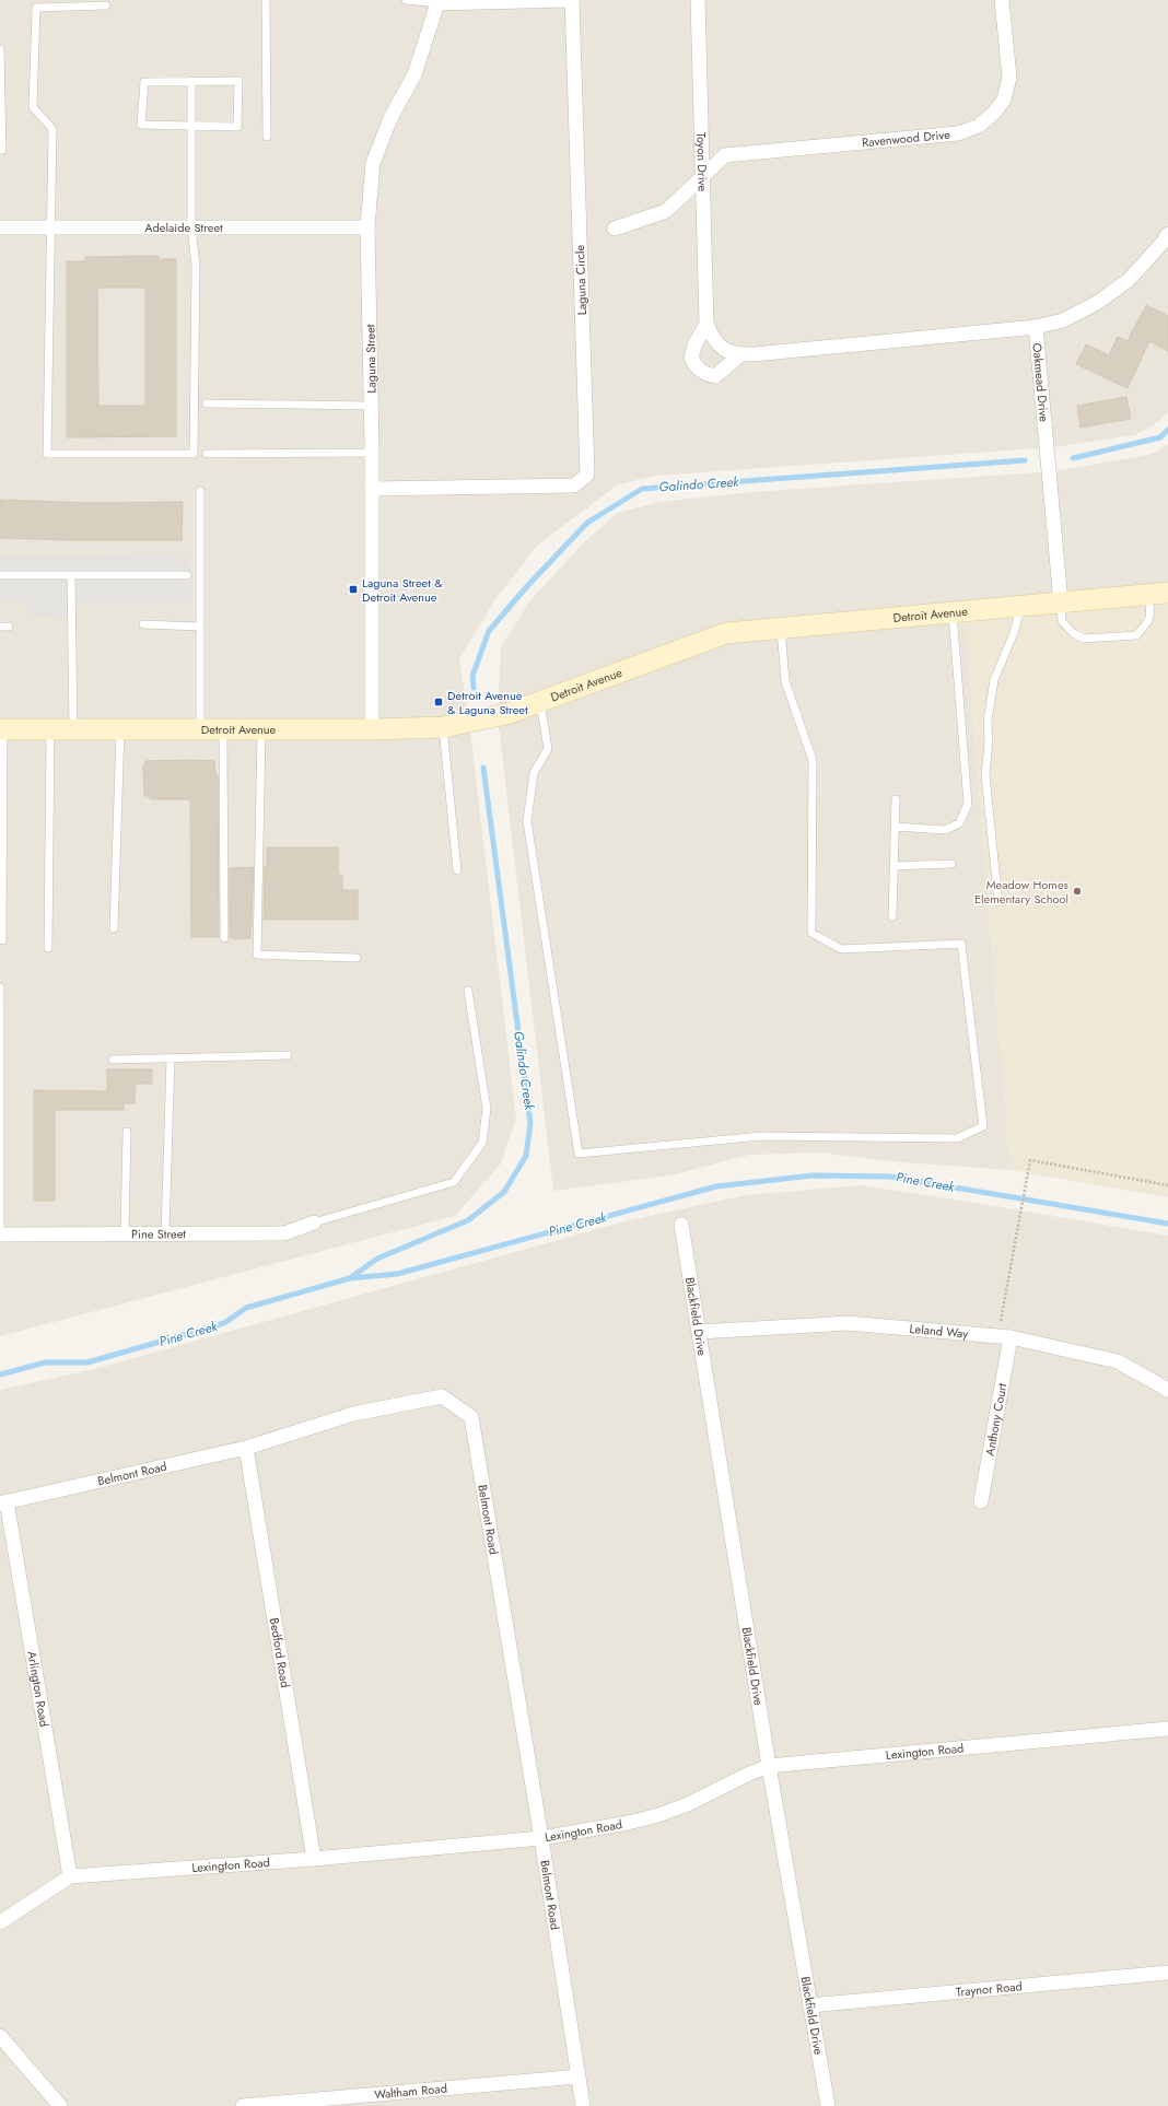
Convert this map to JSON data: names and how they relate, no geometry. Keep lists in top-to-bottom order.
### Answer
{
  "streets": {
    "street": [
      "Ravenwood Drive",
      "Toyon Drive",
      "Adelaide Street",
      "Laguna Circle",
      "Laguna Street",
      "Oakmead Drive",
      "Detroit Avenue",
      "Pine Street",
      "Blackfield Drive",
      "Leland Way",
      "Anthony Court",
      "Belmont Road",
      "Bedford Road",
      "Arlington Road",
      "Lexington Road",
      "Traynor Road",
      "Waltham Road"
    ]
  },
  "crossings": [
    ["Ravenwood Drive", "Toyon Drive"],
    ["Toyon Drive", "Oakmead Drive"],
    ["Adelaide Street", "Laguna Street"],
    ["Laguna Circle", "Laguna Street"],
    ["Laguna Street", "Detroit Avenue"],
    ["Oakmead Drive", "Detroit Avenue"],
    ["Blackfield Drive", "Leland Way"],
    ["Blackfield Drive", "Lexington Road"],
    ["Blackfield Drive", "Traynor Road"],
    ["Leland Way", "Anthony Court"],
    ["Belmont Road", "Bedford Road"],
    ["Belmont Road", "Arlington Road"],
    ["Belmont Road", "Lexington Road"],
    ["Belmont Road", "Waltham Road"],
    ["Bedford Road", "Lexington Road"],
    ["Arlington Road", "Lexington Road"]
  ],
  "water": ["Galindo Creek", "Pine Creek"],
  "places": {
    "transit": ["Laguna Street & Detroit Avenue", "Detroit Avenue & Laguna Street"],
    "other": ["Meadow Homes Elementary School"]
  }
}
